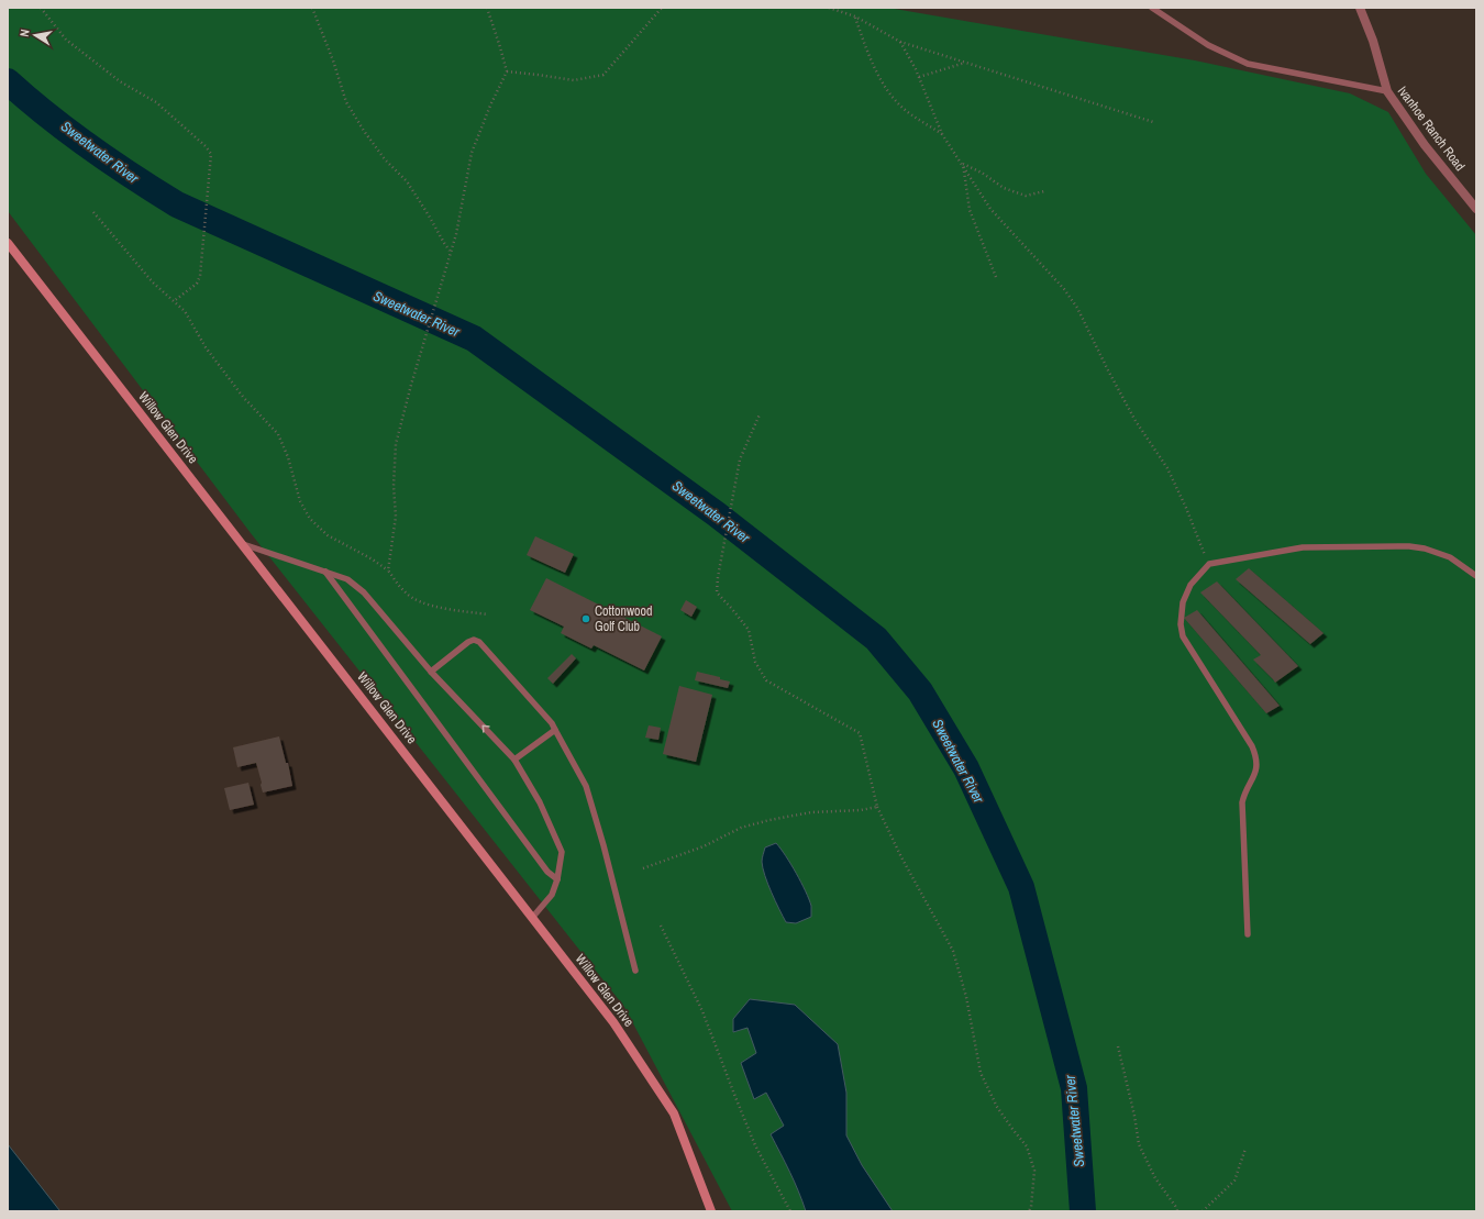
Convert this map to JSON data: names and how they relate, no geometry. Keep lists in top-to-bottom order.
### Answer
{
  "streets": {
    "main road": ["Willow Glen Drive"],
    "street": ["Ivanhoe Ranch Road"]
  },
  "water": ["Sweetwater River"],
  "places": ["Cottonwood Golf Club"],
  "north": "left"
}
